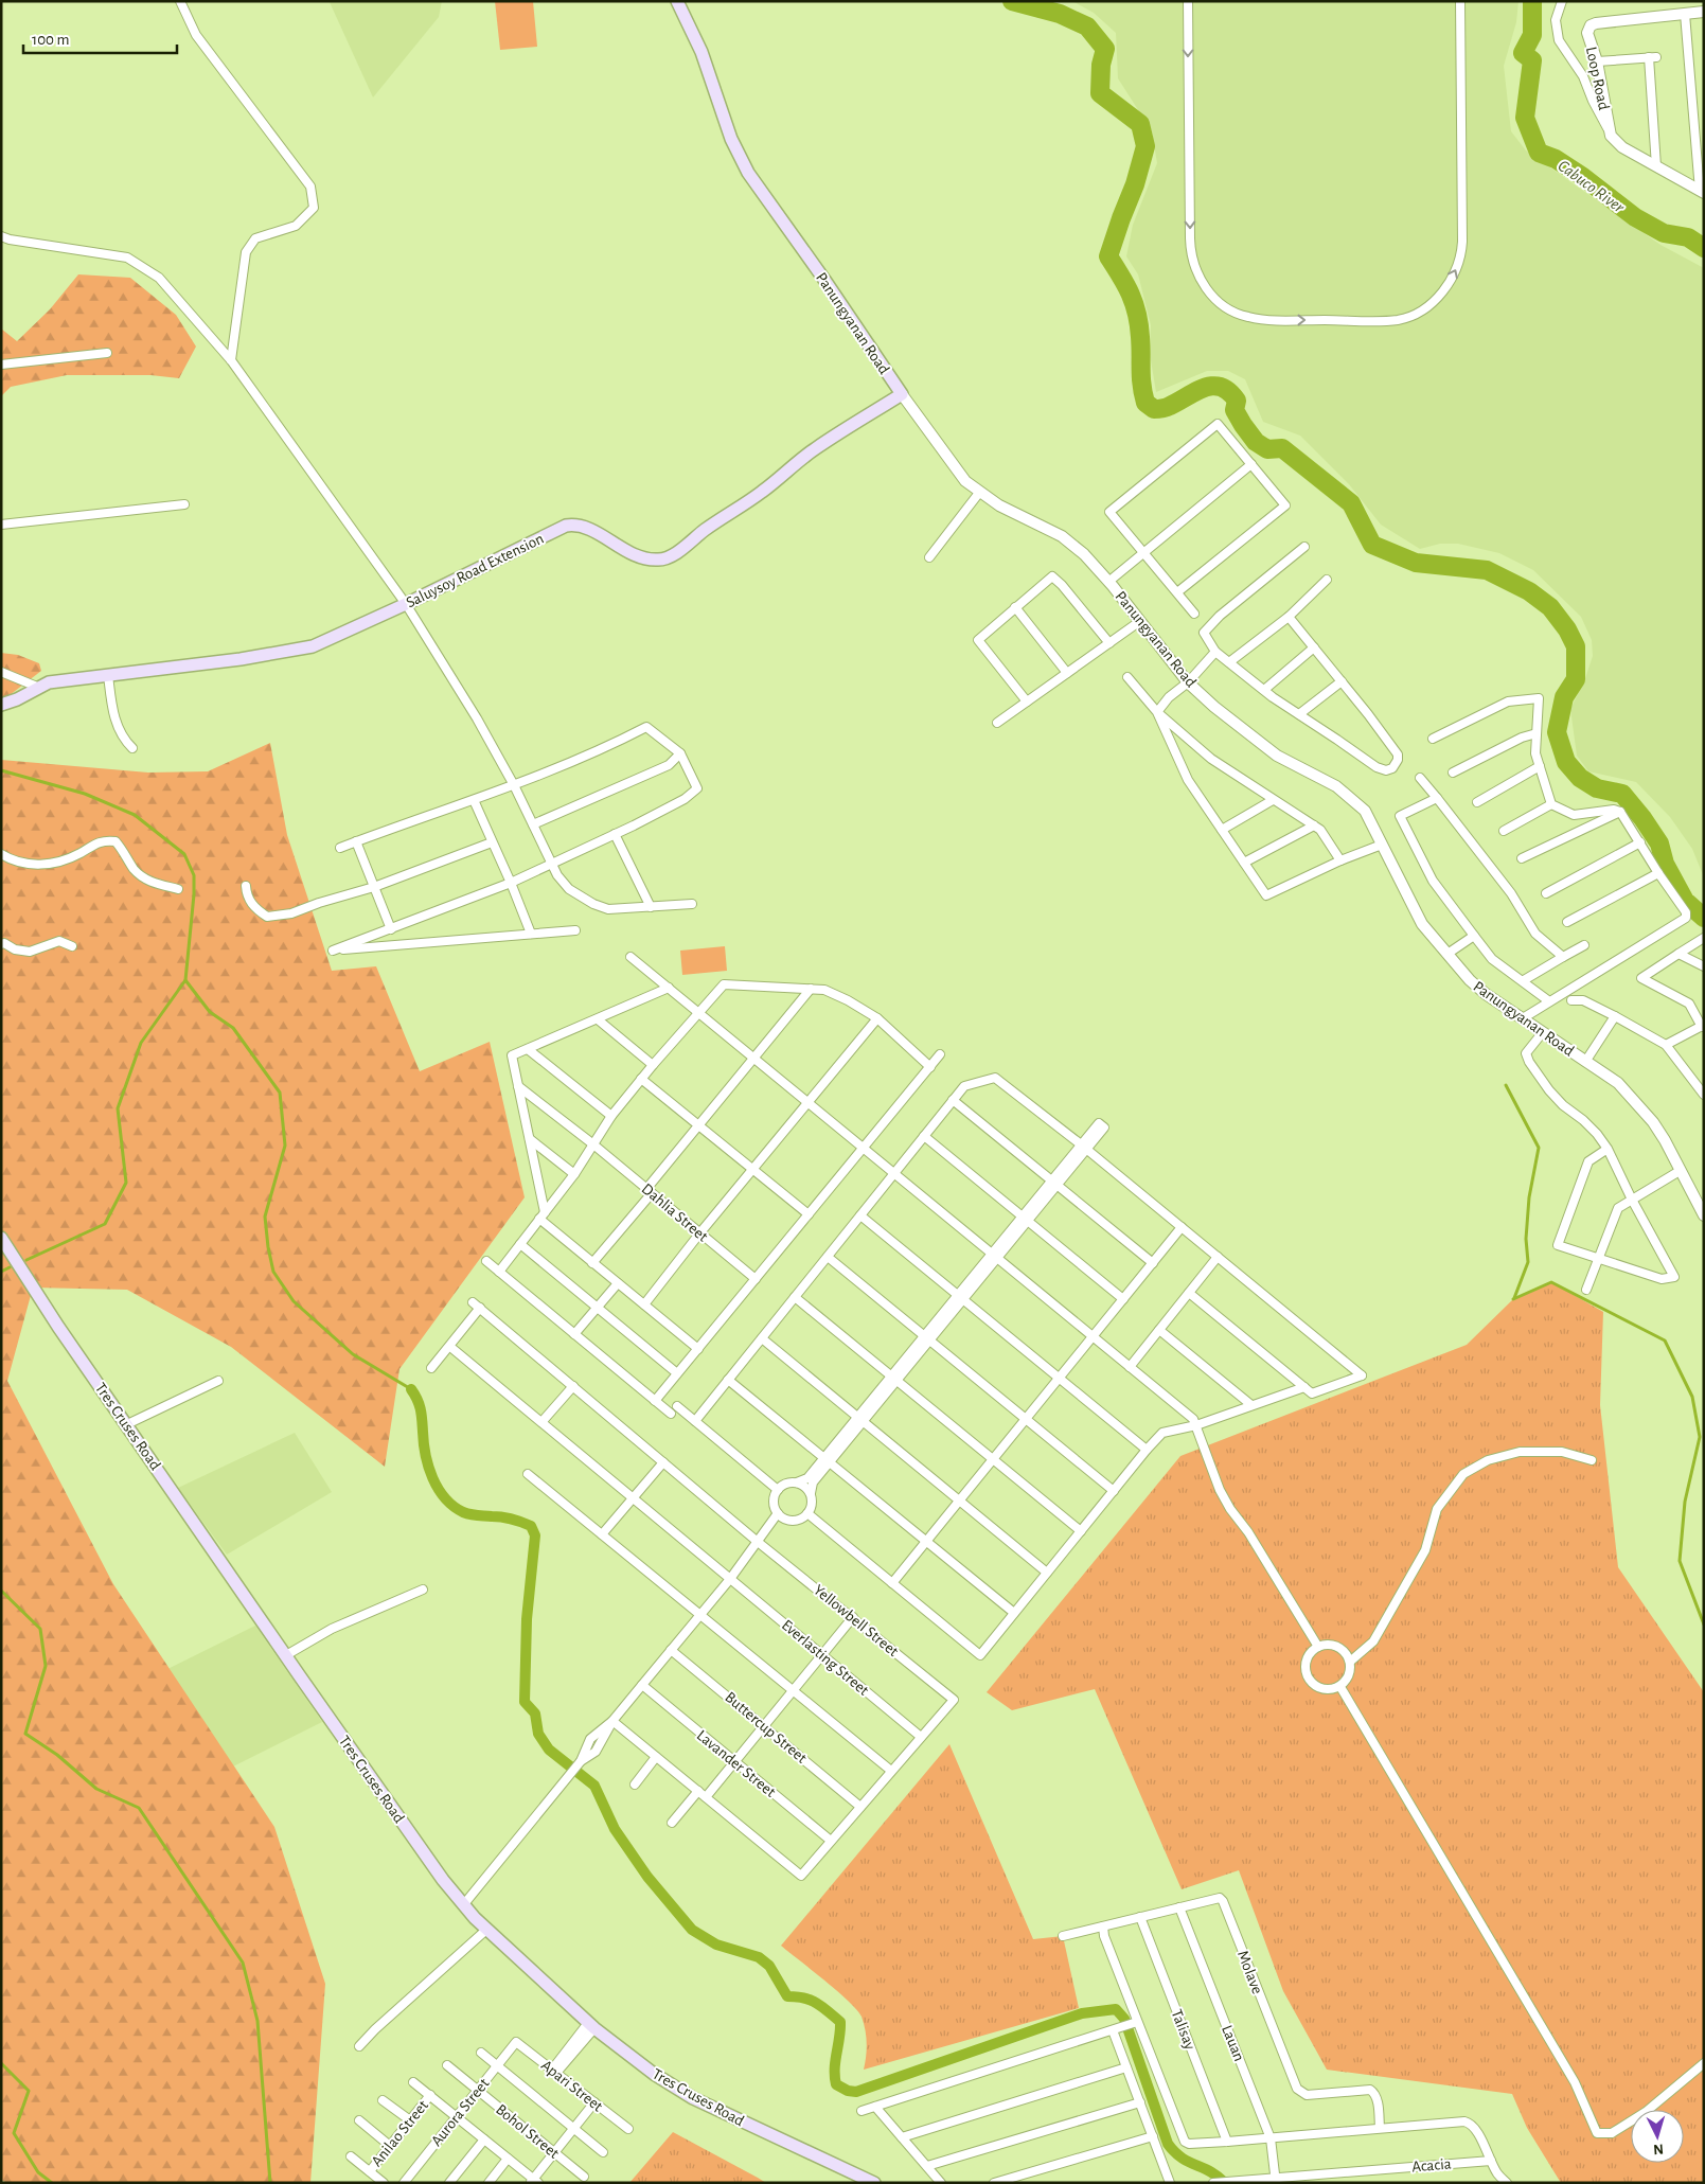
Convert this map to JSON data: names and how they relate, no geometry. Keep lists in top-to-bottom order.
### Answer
{
  "streets": {
    "main road": ["Panungyanan Road", "Saluysoy Road Extension", "Tres Cruses Road"],
    "street": [
      "Loop Road",
      "Dahlia Street",
      "Yellowbell Street",
      "Everlasting Street",
      "Buttercup Street",
      "Lavander Street",
      "Molave",
      "Talisay",
      "Lauan",
      "Apari Street",
      "Aurora Street",
      "Bohol Street",
      "Anilao Street",
      "Acacia"
    ]
  },
  "crossings": [
    ["Panungyanan Road", "Saluysoy Road Extension"],
    ["Yellowbell Street", "Everlasting Street"],
    ["Molave", "Talisay"],
    ["Molave", "Lauan"],
    ["Lauan", "Acacia"],
    ["Apari Street", "Aurora Street"],
    ["Aurora Street", "Bohol Street"]
  ],
  "water": ["Cabuco River"],
  "scale_bar": "100 m",
  "north": "bottom"
}
